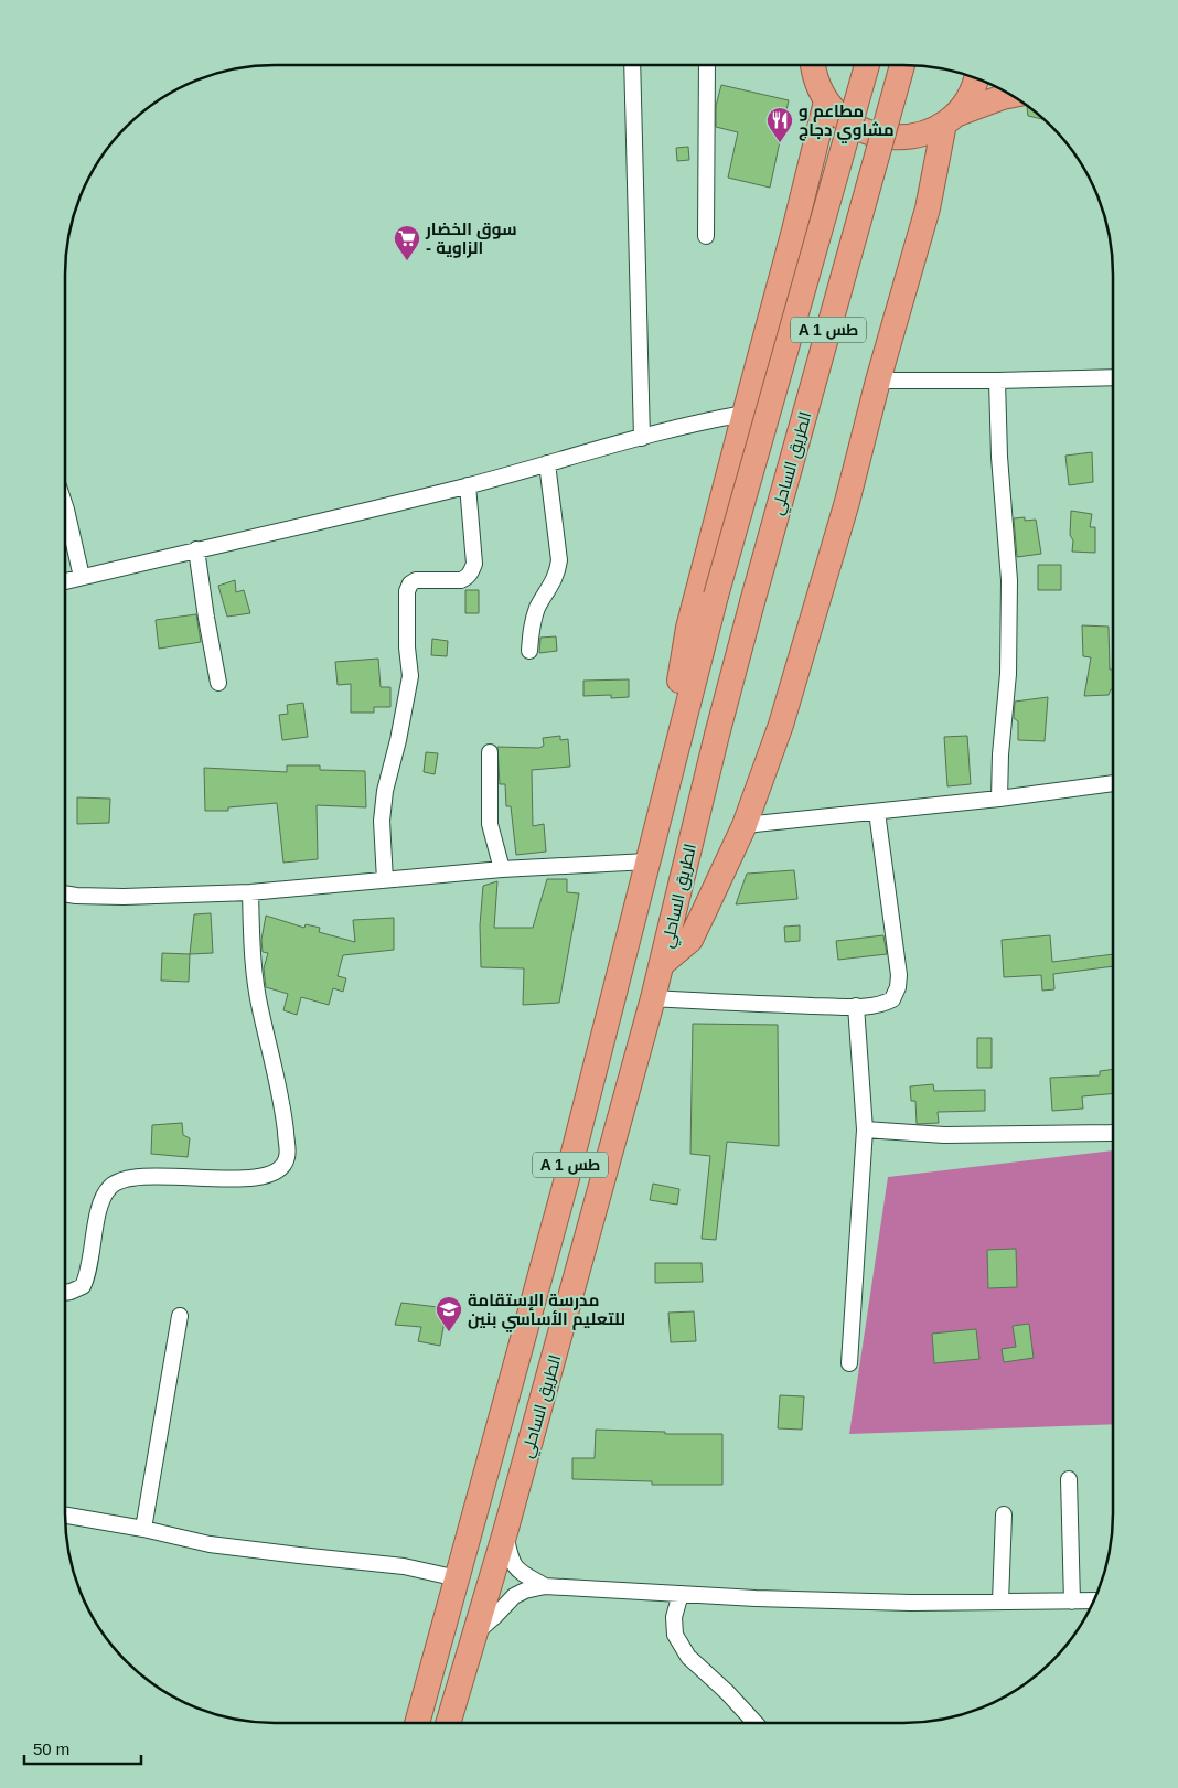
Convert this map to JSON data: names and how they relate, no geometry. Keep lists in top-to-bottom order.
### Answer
{
  "streets": {
    "highway": ["A 1 طس", "الطريق الساحلي"]
  },
  "places": {
    "restaurant": ["مطاعم و مشاوي دجاج"],
    "supermarket": ["سوق الخضار - الزاوية"],
    "school or university": ["مدرسة اﻹستقامة للتعليم اﻷساسي بنين"]
  },
  "scale_bar": "50 m"
}
